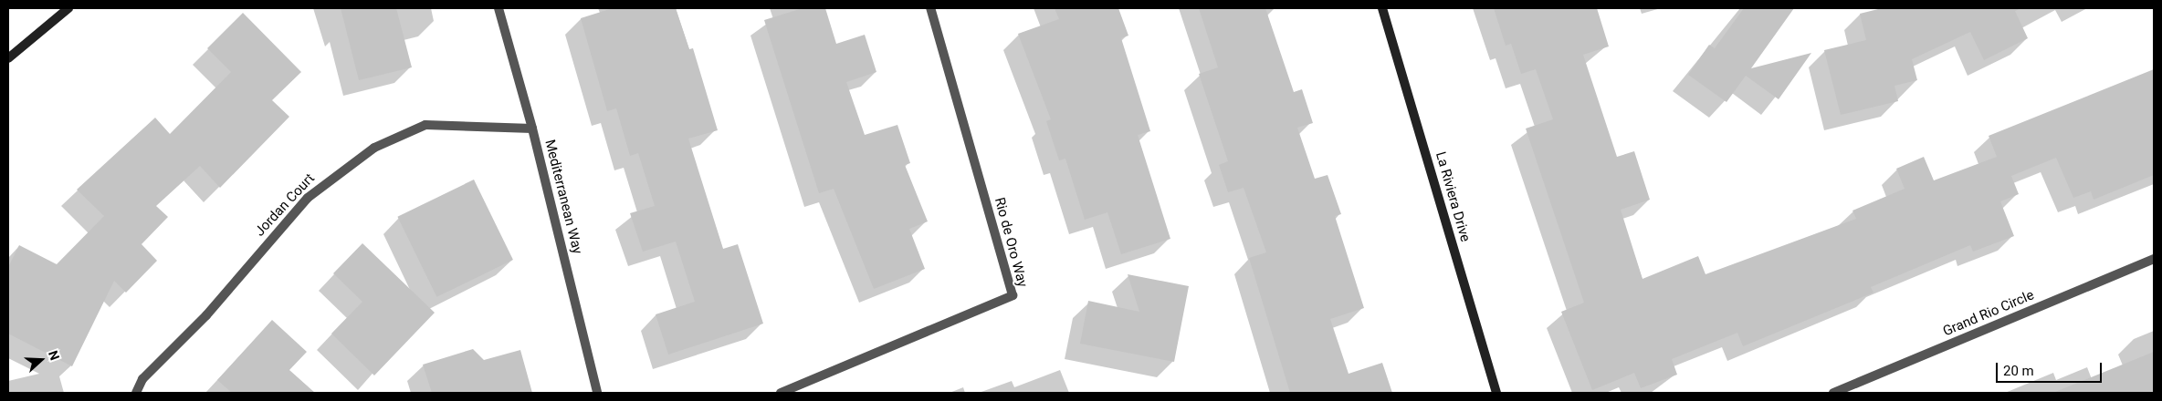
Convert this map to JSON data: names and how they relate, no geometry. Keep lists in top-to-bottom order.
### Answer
{
  "streets": {
    "street": [
      "Mediterranean Way",
      "La Riviera Drive",
      "Jordan Court",
      "Rio de Oro Way",
      "Grand Rio Circle"
    ]
  },
  "crossings": [
    ["Mediterranean Way", "Jordan Court"]
  ],
  "scale_bar": "20 m",
  "north": "right"
}
